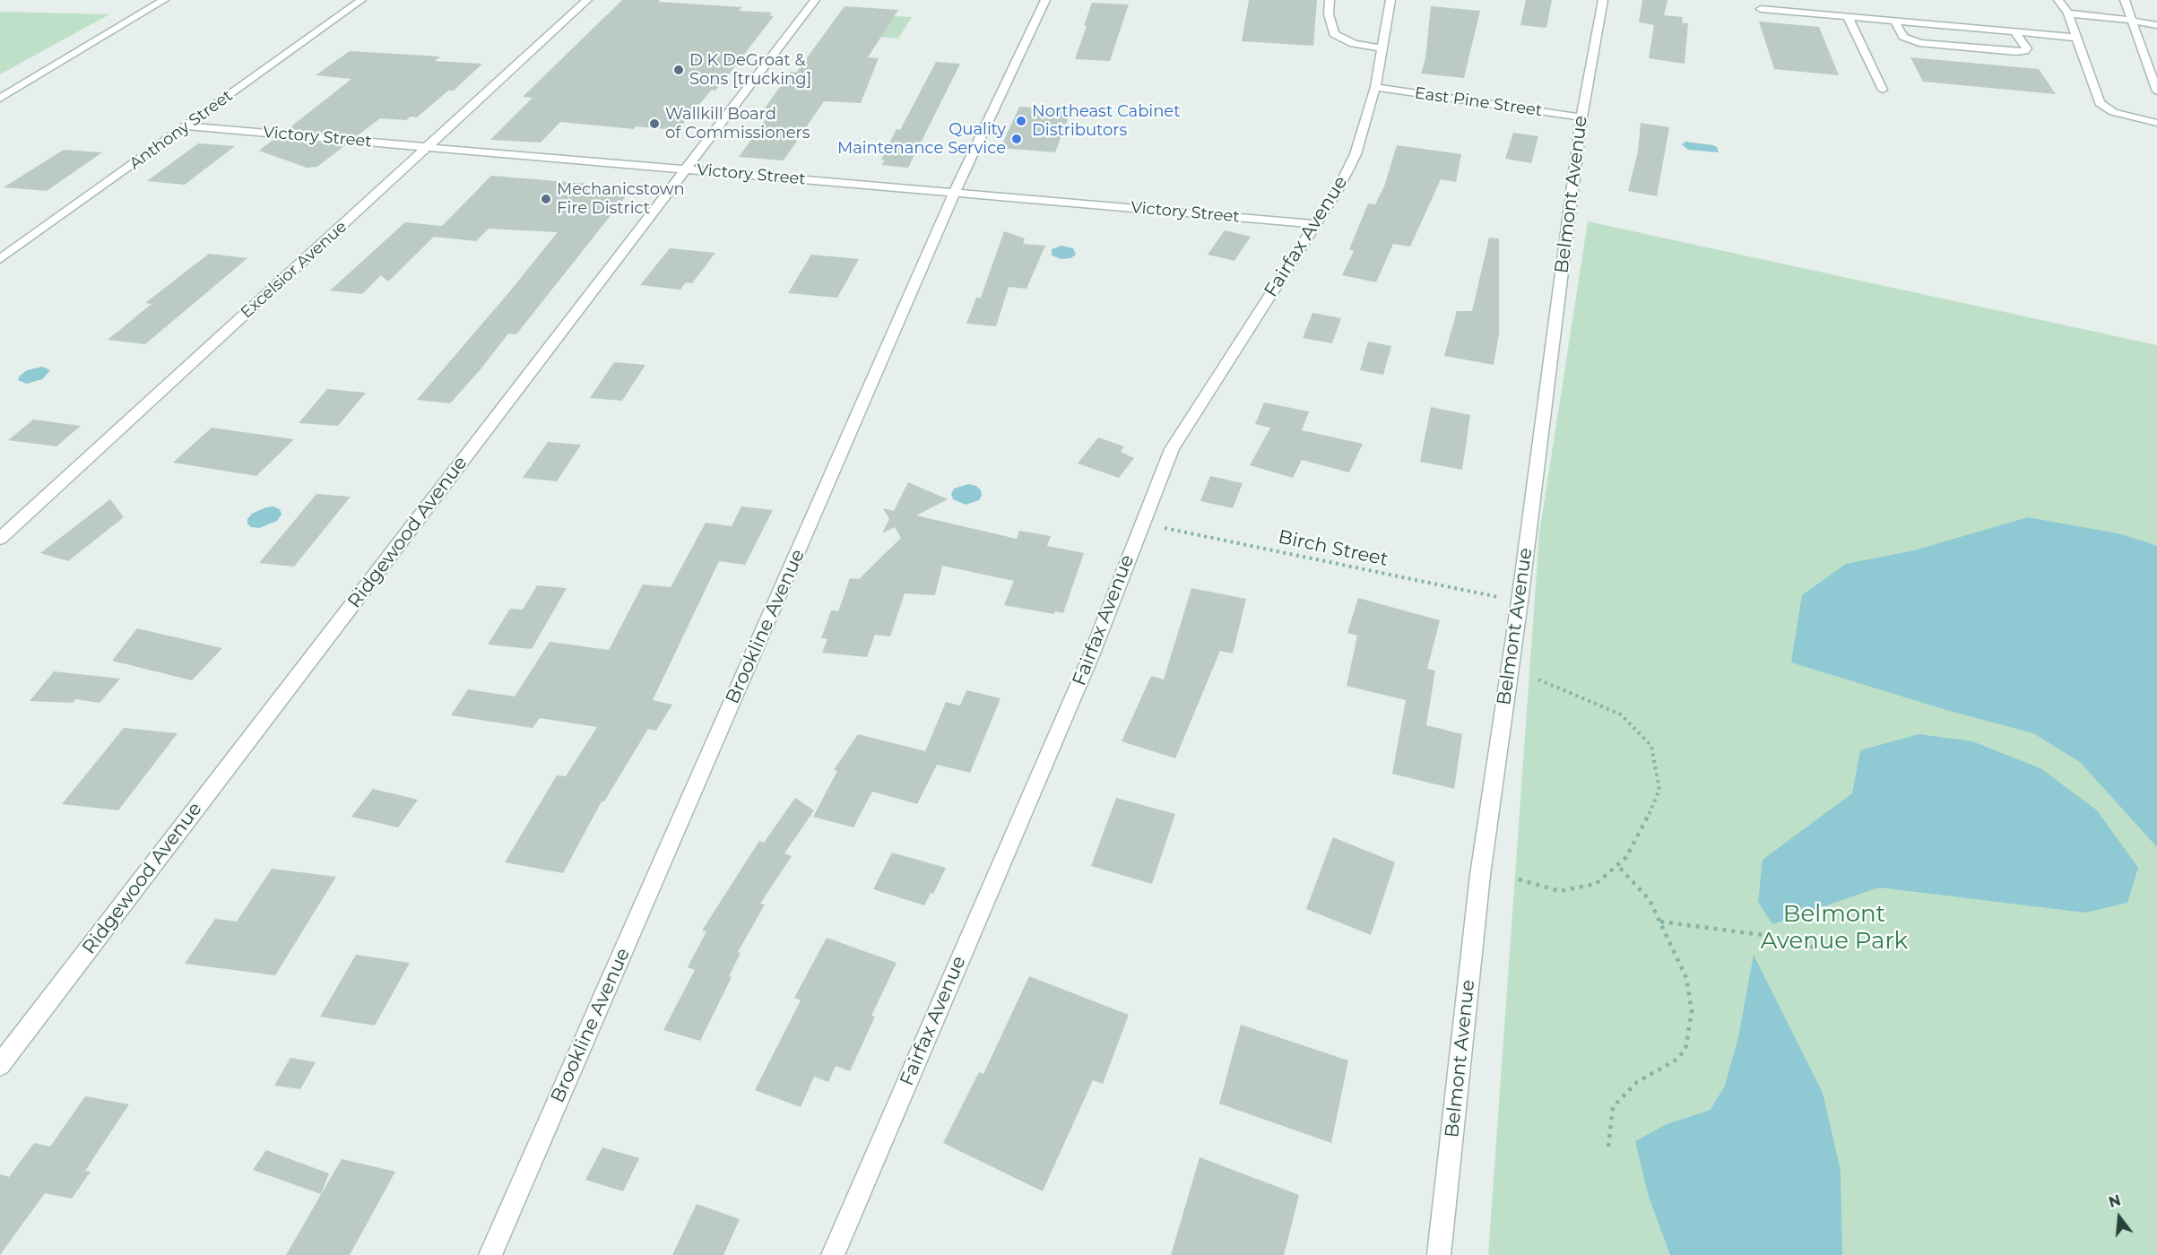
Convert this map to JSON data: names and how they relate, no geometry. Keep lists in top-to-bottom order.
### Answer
{
  "streets": {
    "street": [
      "East Pine Street",
      "Anthony Street",
      "Victory Street",
      "Belmont Avenue",
      "Fairfax Avenue",
      "Excelsior Avenue",
      "Ridgewood Avenue",
      "Brookline Avenue"
    ],
    "path": ["Birch Street"]
  },
  "crossings": [
    ["East Pine Street", "Belmont Avenue"],
    ["East Pine Street", "Fairfax Avenue"],
    ["Anthony Street", "Victory Street"],
    ["Victory Street", "Fairfax Avenue"],
    ["Victory Street", "Excelsior Avenue"],
    ["Victory Street", "Ridgewood Avenue"],
    ["Victory Street", "Brookline Avenue"],
    ["Belmont Avenue", "Birch Street"],
    ["Fairfax Avenue", "Birch Street"]
  ],
  "parks": ["Belmont Avenue Park"],
  "places": [
    "D K DeGroat & Sons [trucking]",
    "Northeast Cabinet Distributors",
    "Wallkill Board of Commissioners",
    "Quality Maintenance Service",
    "Mechanicstown Fire District"
  ],
  "north": "top"
}
